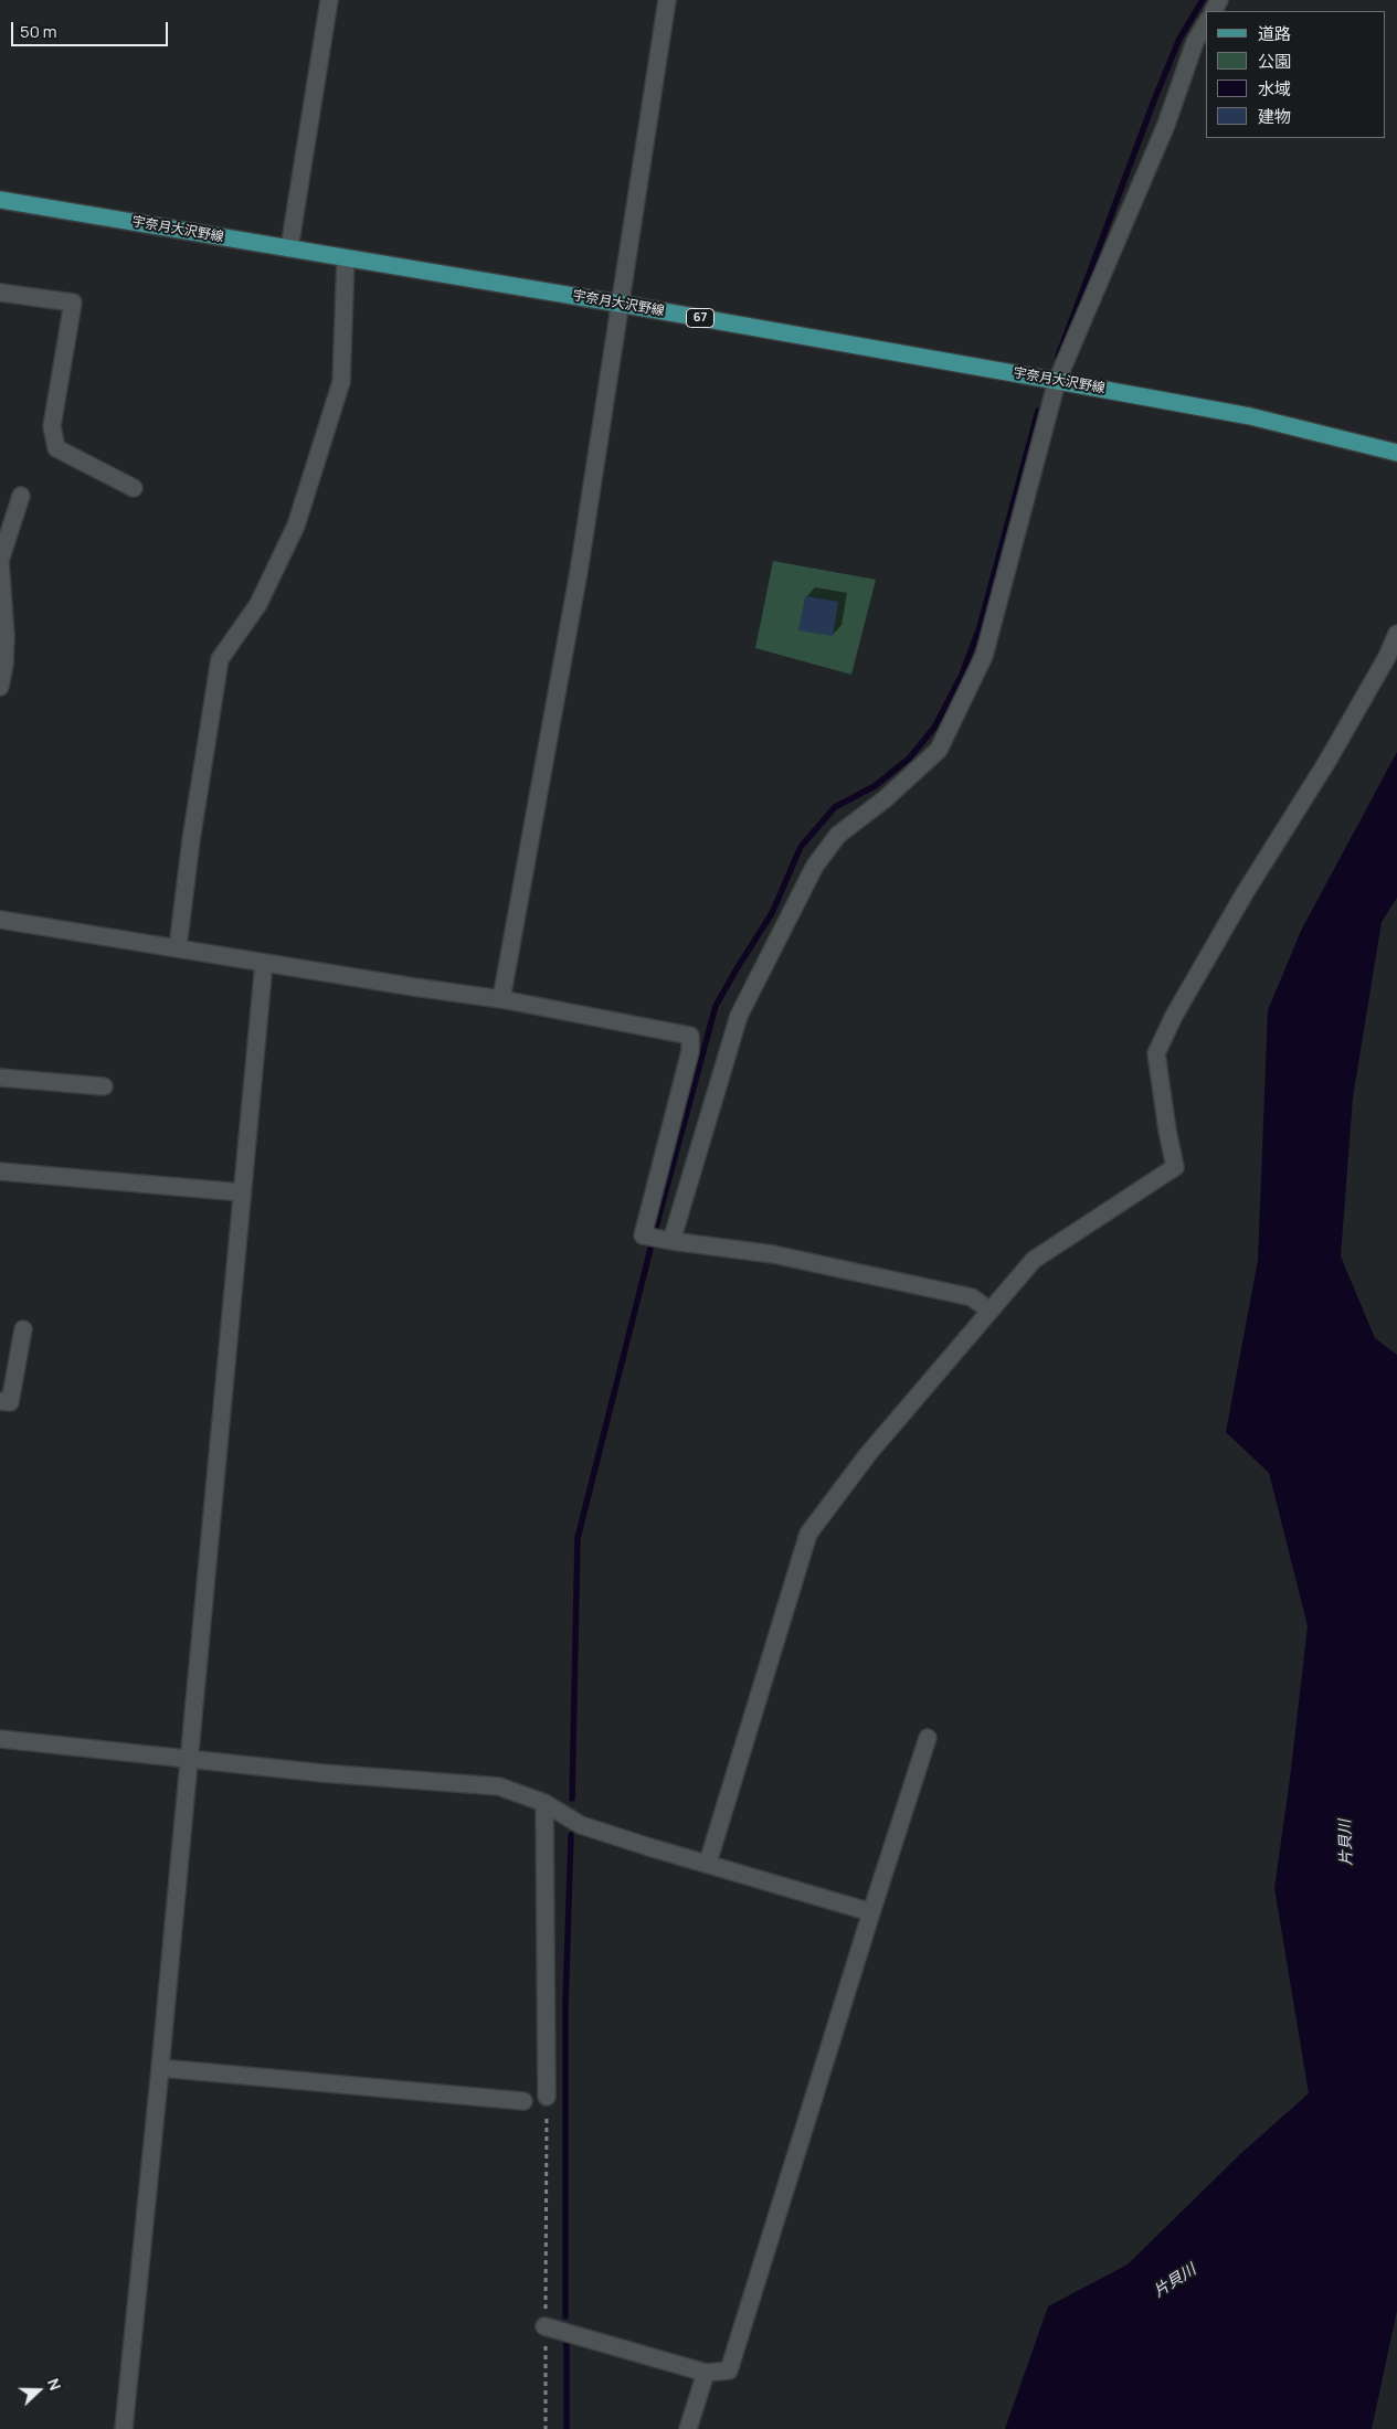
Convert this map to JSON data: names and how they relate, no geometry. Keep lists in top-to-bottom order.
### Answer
{
  "streets": {
    "main road": ["宇奈月大沢野線", "67"]
  },
  "water": ["片貝川"],
  "legend": [
    "道路",
    "公園",
    "水域",
    "建物"
  ],
  "scale_bar": "50 m",
  "north": "right"
}
